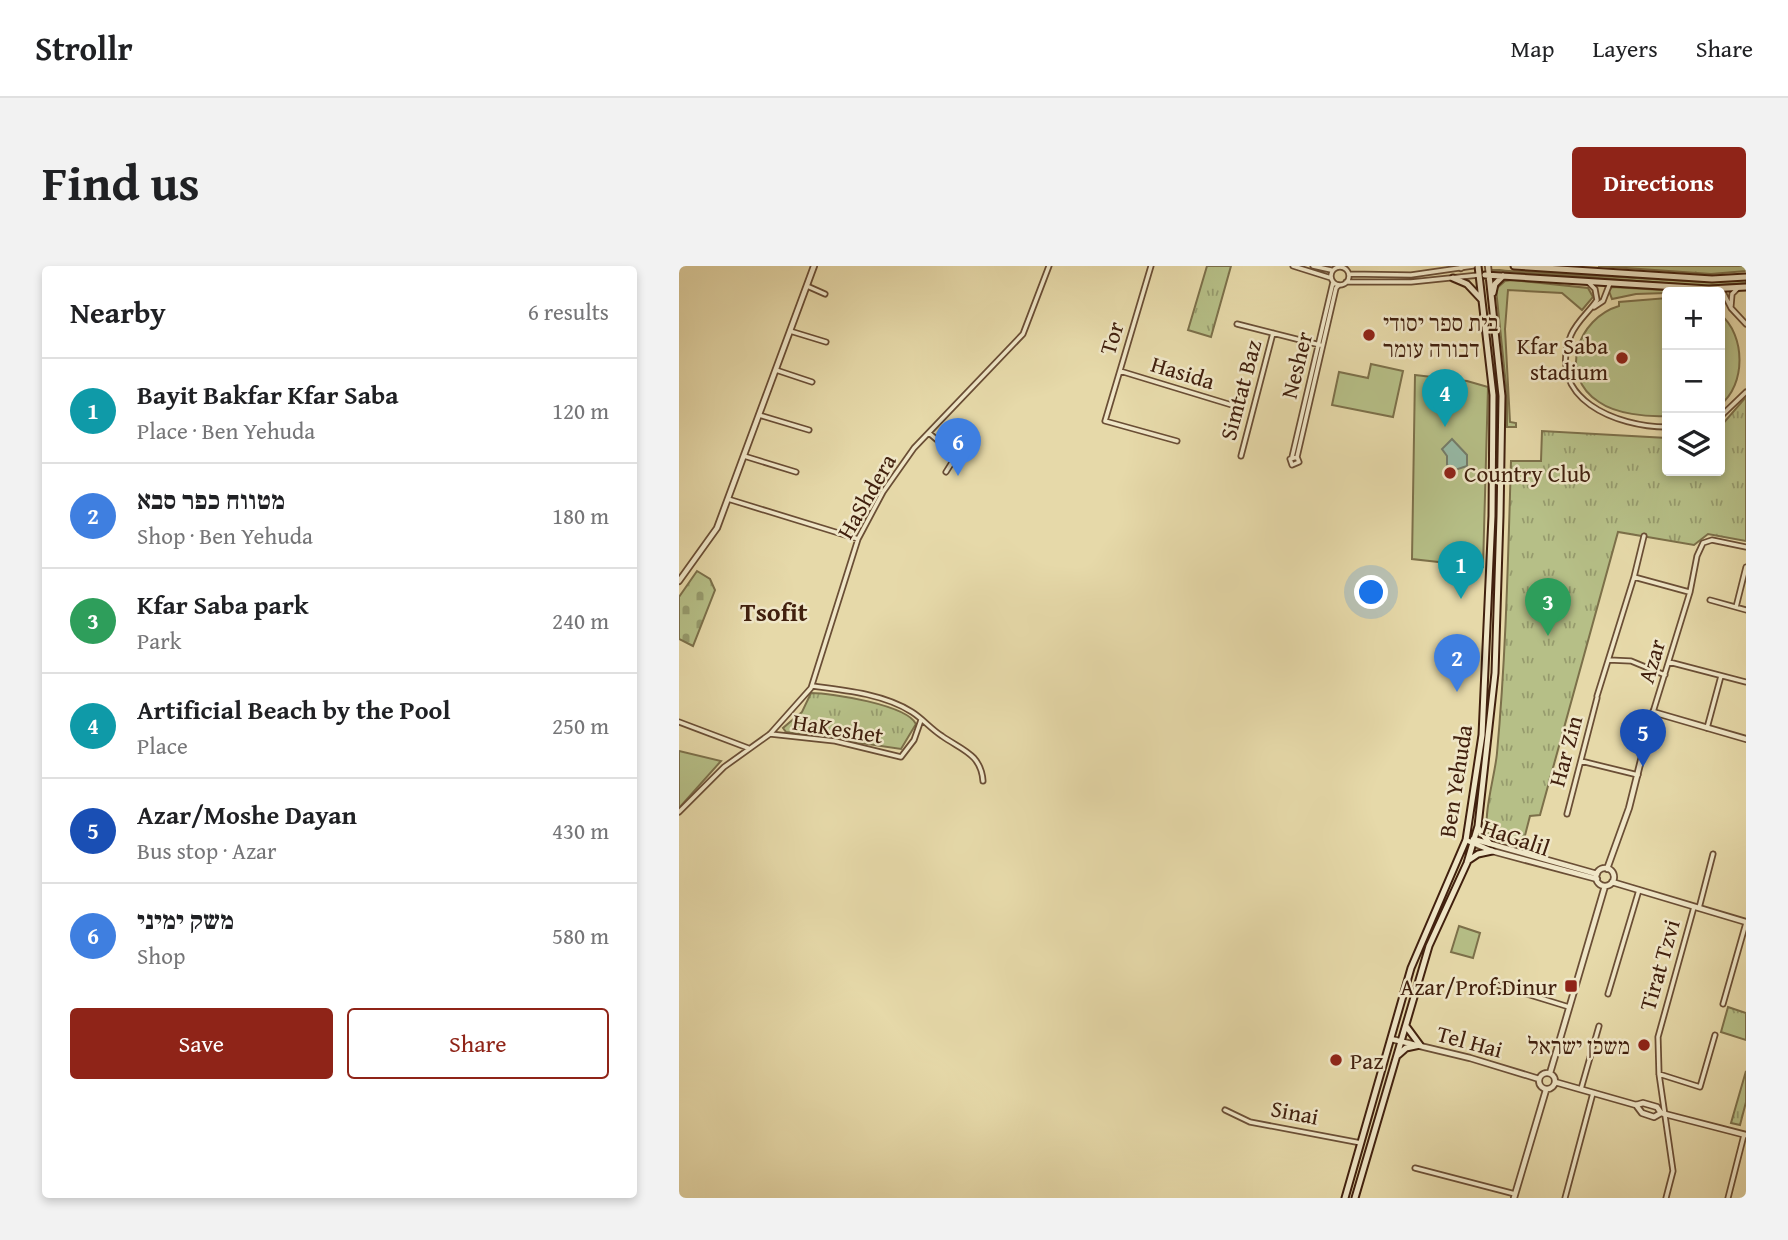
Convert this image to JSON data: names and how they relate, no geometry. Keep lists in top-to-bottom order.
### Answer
{
  "streets": {
    "main road": ["Ben Yehuda"],
    "street": [
      "Tor",
      "Nesher",
      "Hasida",
      "Simtat Baz",
      "HaShdera",
      "Azar",
      "HaKeshet",
      "Har Zin",
      "HaGalil",
      "Tirat Tzvi",
      "Tel Hai",
      "Sinai"
    ]
  },
  "crossings": [
    ["Tor", "Hasida"],
    ["HaShdera", "HaKeshet"],
    ["Ben Yehuda", "HaGalil"],
    ["Ben Yehuda", "Tel Hai"],
    ["Ben Yehuda", "Sinai"]
  ],
  "districts": ["Tsofit"],
  "places": {
    "other": [
      "בית ספר יסודי דבורה עומר",
      "Kfar Saba stadium",
      "Country Club",
      "משכן ישראל",
      "Paz"
    ],
    "transit": ["Azar/Prof.Dinur"]
  },
  "page": {
    "header": "Strollr",
    "nav": ["Map", "Layers", "Share"],
    "title": "Find us",
    "buttons": [
      "Directions",
      ["Save", "Share"]
    ],
    "heading": ["Nearby", "6 results"],
    "map_buttons": ["+", "−"],
    "list": [
      {
        "mark": "1",
        "name": "Bayit Bakfar Kfar Saba",
        "note": "Place · Ben Yehuda",
        "value": "120 m"
      },
      {
        "mark": "2",
        "name": "מטווח כפר סבא",
        "note": "Shop · Ben Yehuda",
        "value": "180 m"
      },
      {
        "mark": "3",
        "name": "Kfar Saba park",
        "note": "Park",
        "value": "240 m"
      },
      {
        "mark": "4",
        "name": "Artificial Beach by the Pool",
        "note": "Place",
        "value": "250 m"
      },
      {
        "mark": "5",
        "name": "Azar/Moshe Dayan",
        "note": "Bus stop · Azar",
        "value": "430 m"
      },
      {
        "mark": "6",
        "name": "משק ימיני",
        "note": "Shop",
        "value": "580 m"
      }
    ],
    "pins": [
      "4",
      "6",
      "1",
      "3",
      "2",
      "5"
    ]
  }
}
